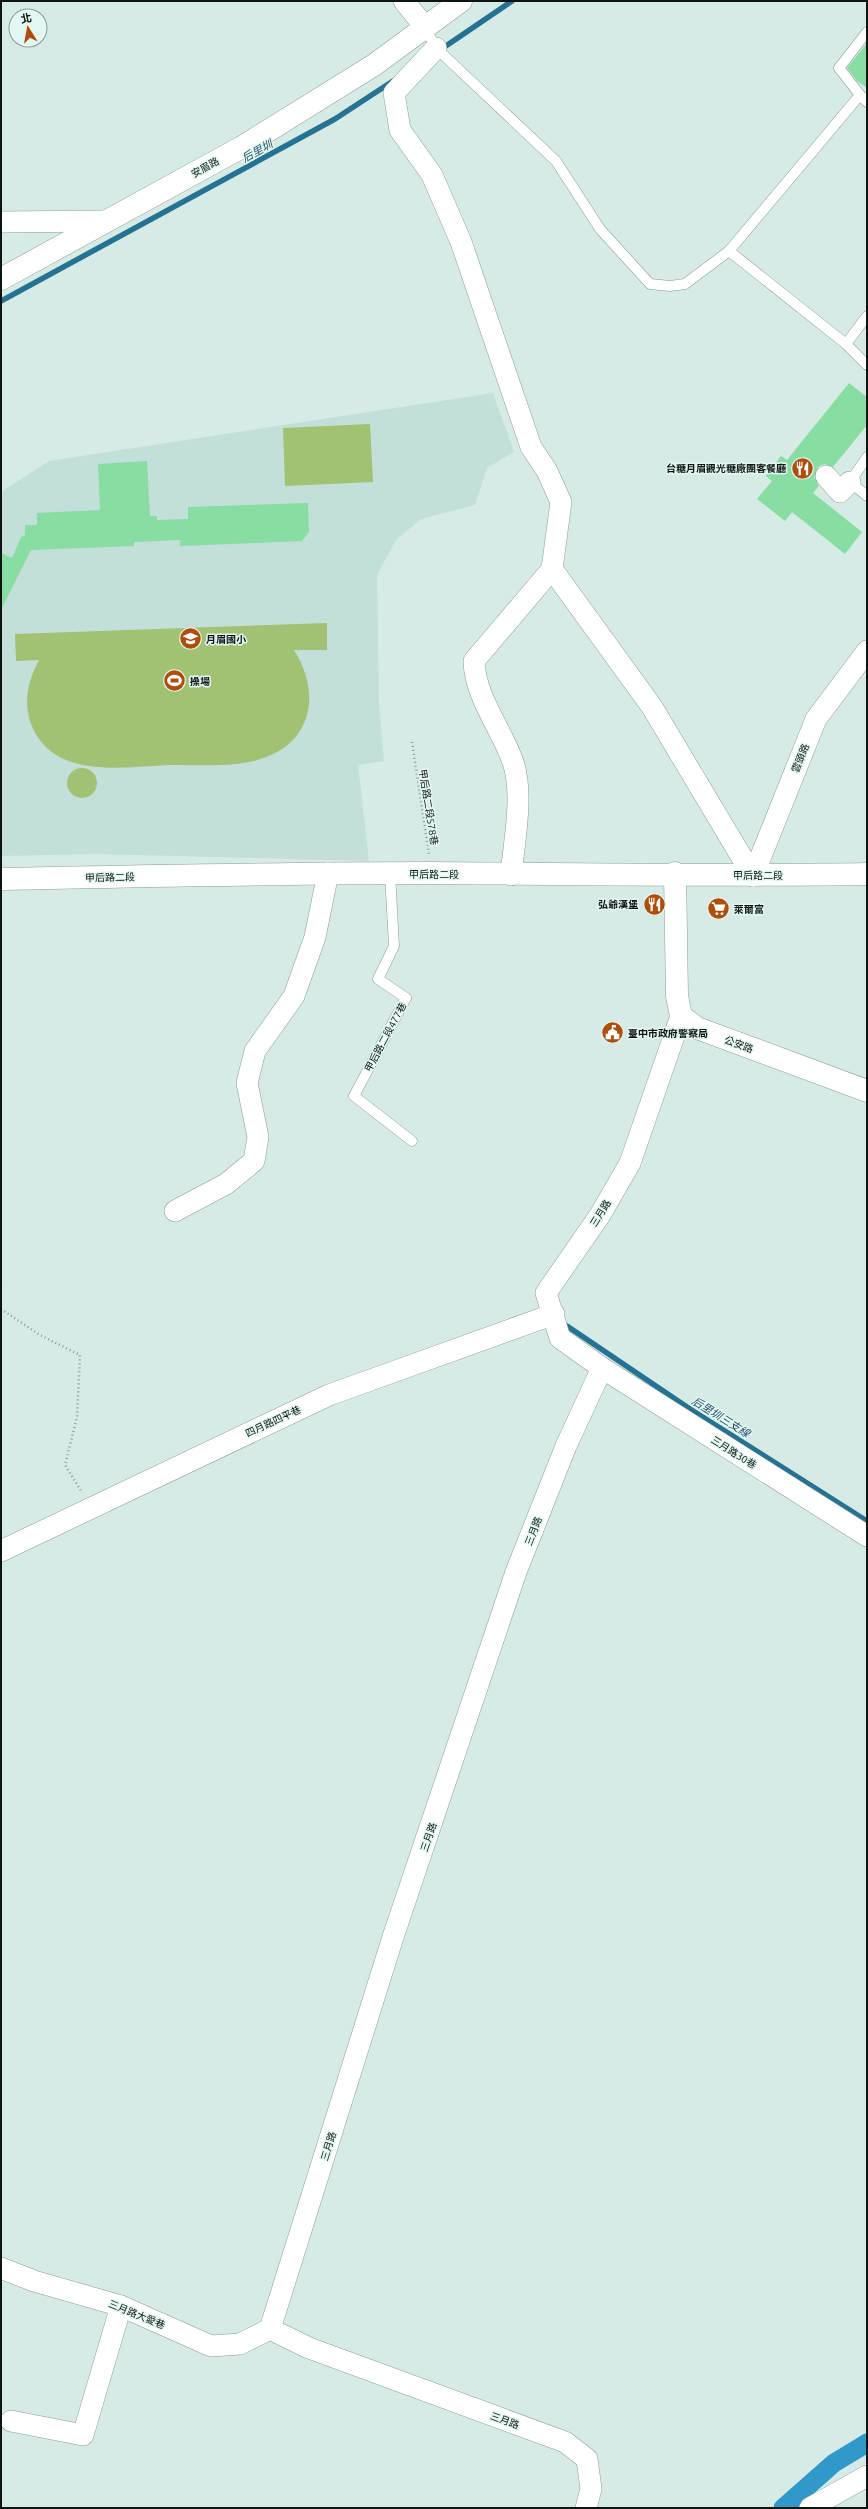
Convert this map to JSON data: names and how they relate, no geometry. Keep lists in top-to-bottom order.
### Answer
{
  "streets": {
    "main road": ["安眉路", "甲后路二段", "公安路"],
    "street": [
      "雲頭路",
      "三月路",
      "四月路四平巷",
      "三月路30巷",
      "三月路大愛巷"
    ],
    "lane": ["甲后路二段477巷"],
    "path": ["甲后路二段578巷"]
  },
  "crossings": [
    ["雲頭路", "甲后路二段"],
    ["甲后路二段578巷", "甲后路二段"],
    ["甲后路二段", "甲后路二段477巷"],
    ["公安路", "三月路"],
    ["三月路", "四月路四平巷"],
    ["三月路", "三月路30巷"],
    ["三月路", "三月路大愛巷"]
  ],
  "water": ["后里圳", "后里圳三支線"],
  "places": {
    "restaurant": ["台糖月眉觀光糖廠團客餐廳", "弘爺漢堡"],
    "school or university": ["月眉國小"],
    "sports": ["操場"],
    "supermarket": ["萊爾富"],
    "public building": ["臺中市政府警察局"]
  },
  "north": "top"
}
